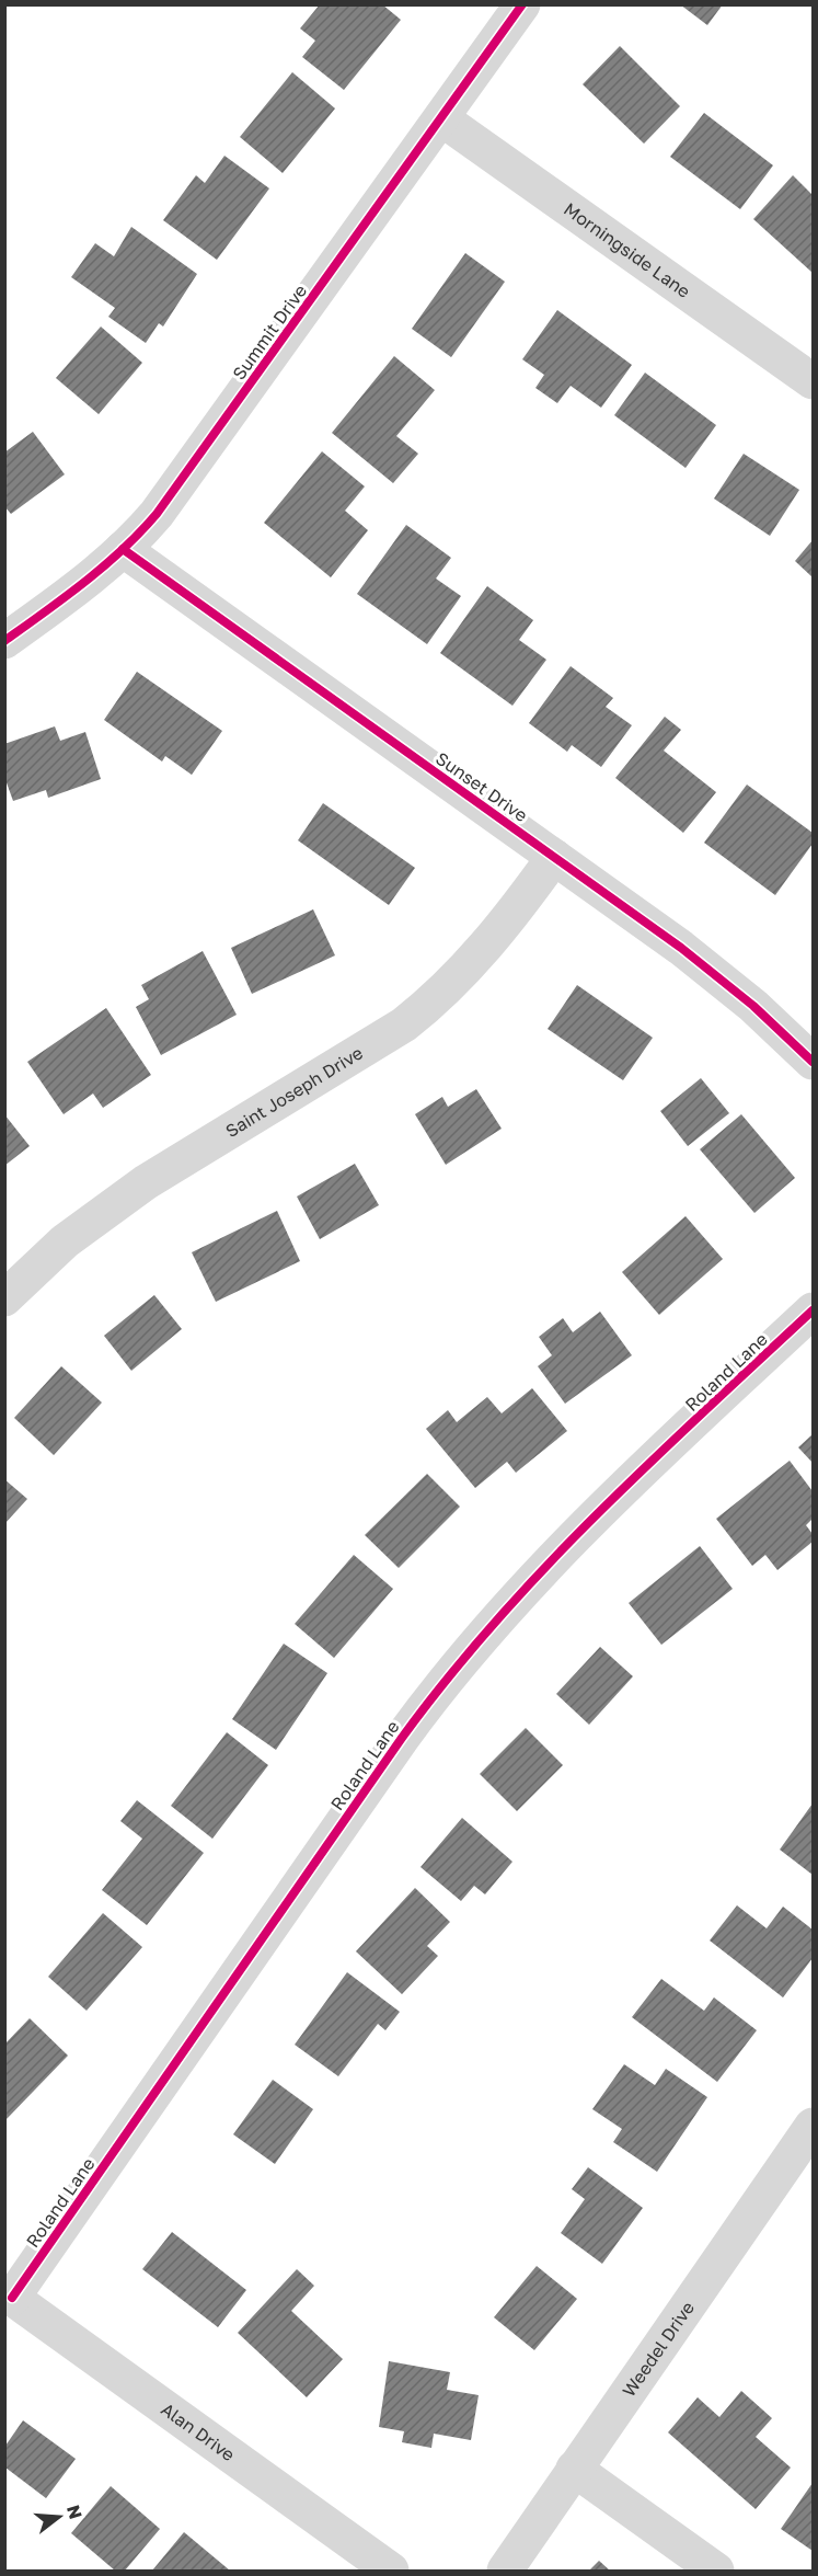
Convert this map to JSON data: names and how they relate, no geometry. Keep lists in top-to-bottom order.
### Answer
{
  "streets": {
    "street": [
      "Morningside Lane",
      "Summit Drive",
      "Sunset Drive",
      "Saint Joseph Drive",
      "Roland Lane",
      "Weedel Drive",
      "Alan Drive"
    ]
  },
  "crossings": [
    ["Morningside Lane", "Summit Drive"],
    ["Summit Drive", "Sunset Drive"],
    ["Sunset Drive", "Saint Joseph Drive"],
    ["Roland Lane", "Alan Drive"]
  ],
  "north": "right"
}
